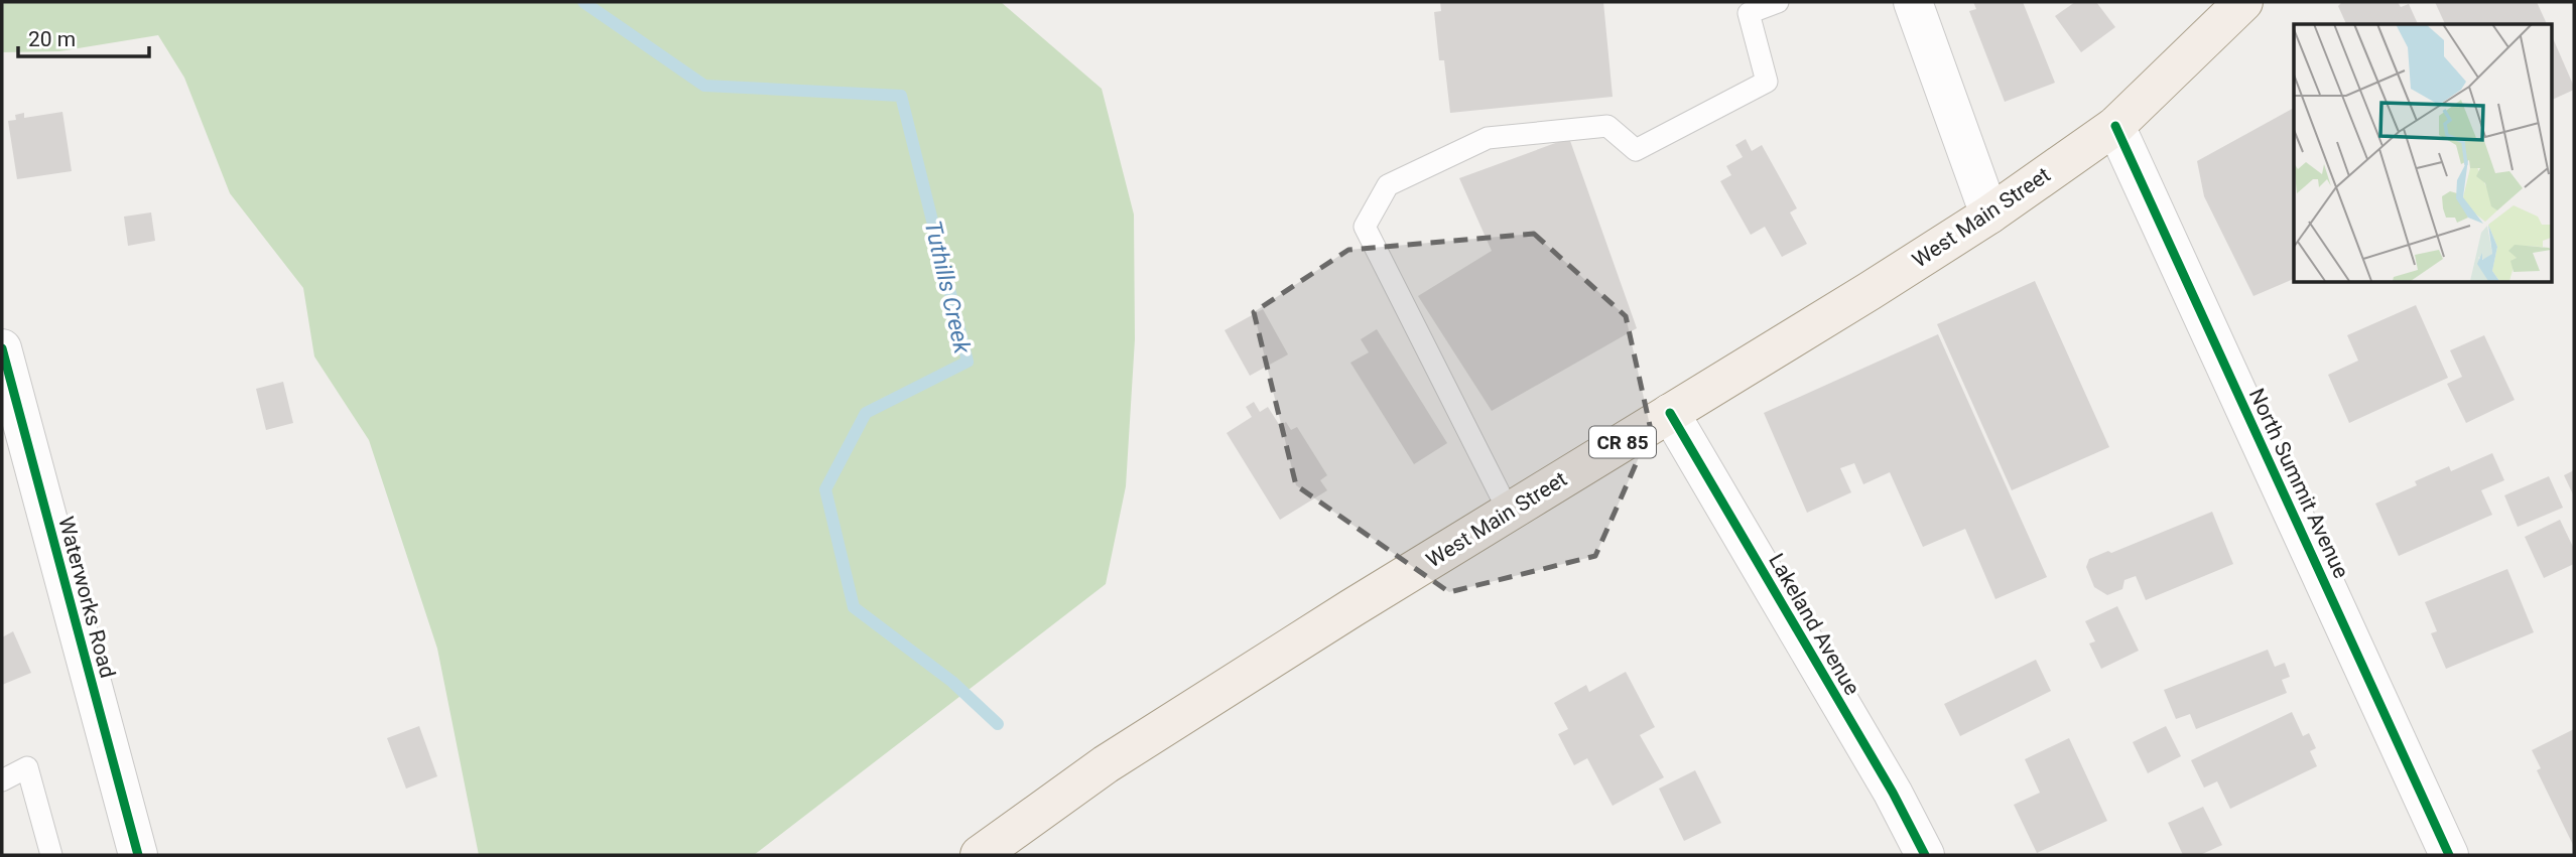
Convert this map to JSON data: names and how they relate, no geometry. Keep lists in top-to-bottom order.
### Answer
{
  "streets": {
    "main road": ["West Main Street", "CR 85"],
    "street": ["North Summit Avenue", "Waterworks Road", "Lakeland Avenue"]
  },
  "crossings": [
    ["West Main Street", "North Summit Avenue"],
    ["West Main Street", "Lakeland Avenue"]
  ],
  "water": ["Tuthills Creek"],
  "scale_bar": "20 m"
}
